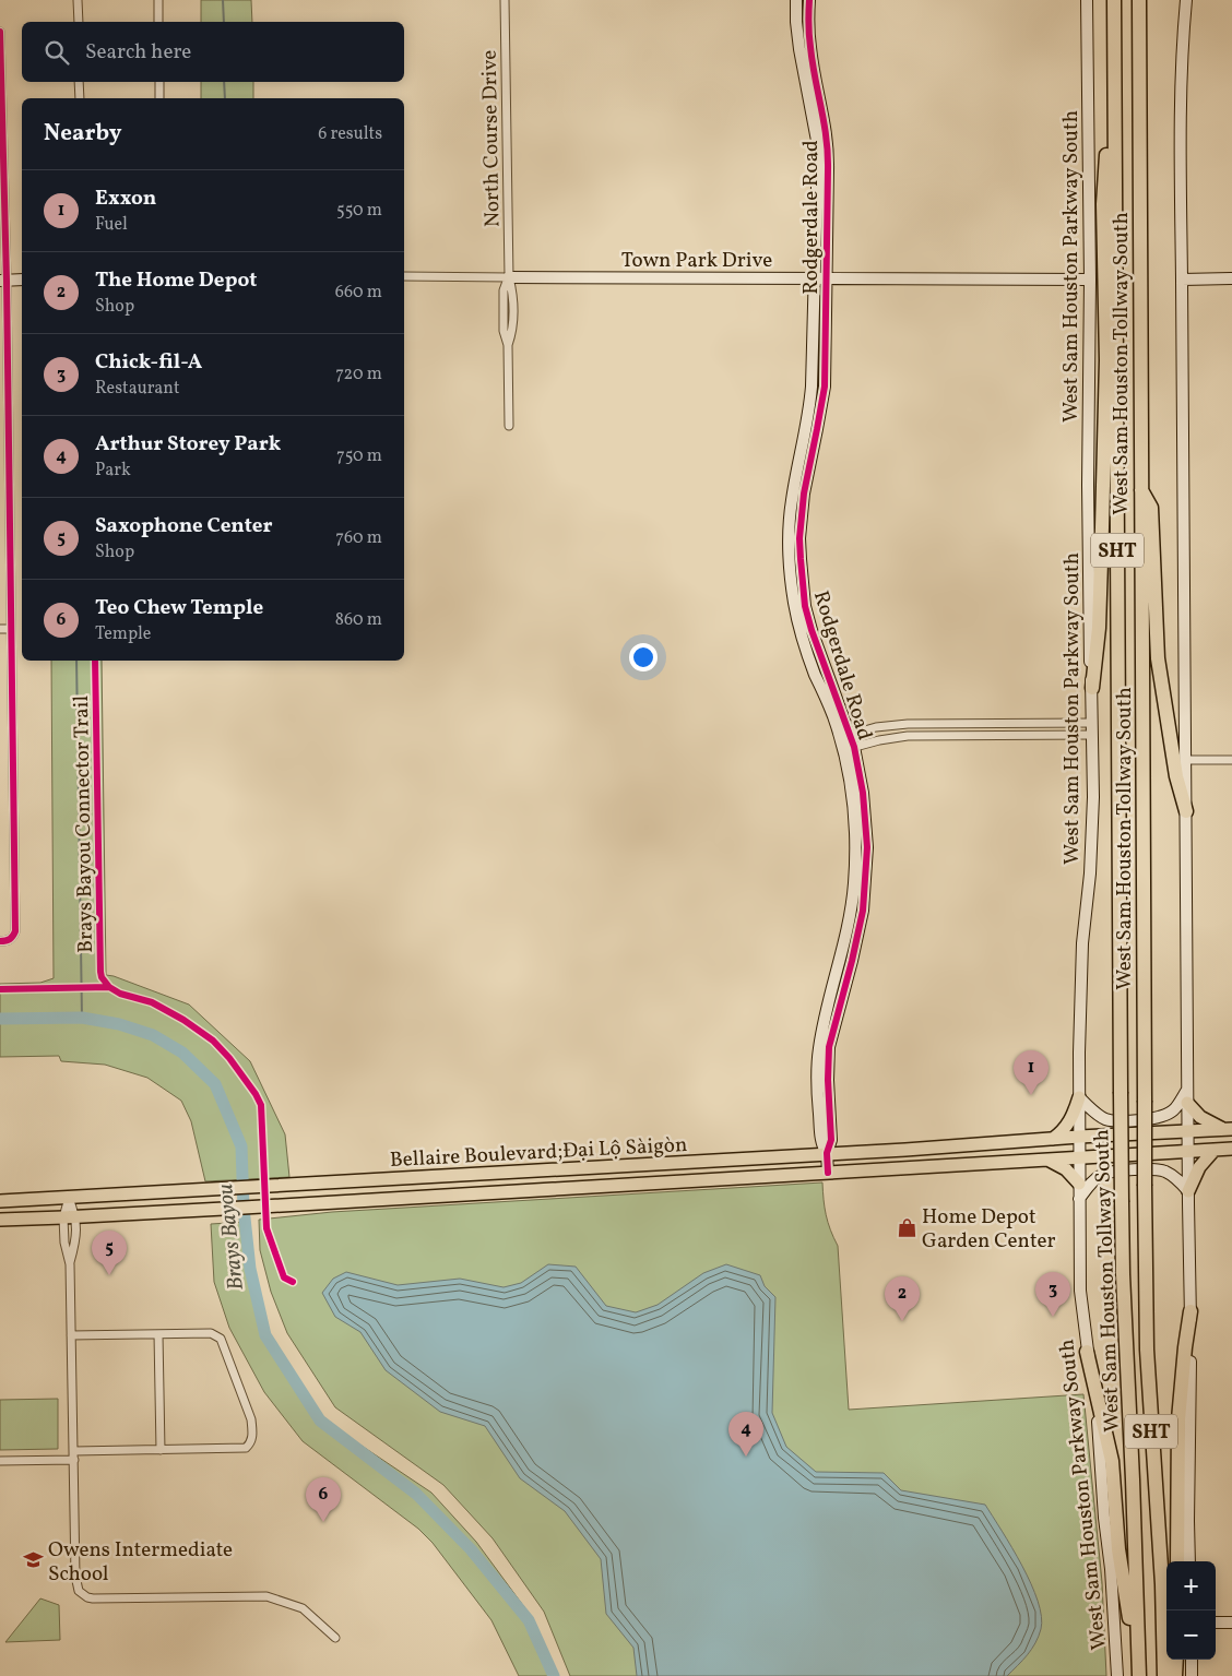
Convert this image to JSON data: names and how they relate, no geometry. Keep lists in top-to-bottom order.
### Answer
{
  "streets": {
    "highway": ["West Sam Houston Tollway South", "SHT"],
    "main road": [
      "Rodgerdale Road",
      "Town Park Drive",
      "West Sam Houston Parkway South",
      "Bellaire Boulevard;Đại Lộ Sàigòn"
    ],
    "street": ["North Course Drive"],
    "cycle path": ["Brays Bayou Connector Trail"]
  },
  "crossings": [
    ["North Course Drive", "Town Park Drive"],
    ["Rodgerdale Road", "Town Park Drive"],
    ["Rodgerdale Road", "Bellaire Boulevard;Đại Lộ Sàigòn"],
    ["Town Park Drive", "West Sam Houston Parkway South"],
    ["West Sam Houston Parkway South", "Bellaire Boulevard;Đại Lộ Sàigòn"]
  ],
  "water": ["Brays Bayou"],
  "places": {
    "shop": ["Home Depot Garden Center"],
    "school or university": ["Owens Intermediate School"]
  },
  "page": {
    "search": "Search here",
    "heading": ["Nearby", "6 results"],
    "list": [
      {
        "mark": "1",
        "name": "Exxon",
        "note": "Fuel",
        "value": "550 m"
      },
      {
        "mark": "2",
        "name": "The Home Depot",
        "note": "Shop",
        "value": "660 m"
      },
      {
        "mark": "3",
        "name": "Chick-fil-A",
        "note": "Restaurant",
        "value": "720 m"
      },
      {
        "mark": "4",
        "name": "Arthur Storey Park",
        "note": "Park",
        "value": "750 m"
      },
      {
        "mark": "5",
        "name": "Saxophone Center",
        "note": "Shop",
        "value": "760 m"
      },
      {
        "mark": "6",
        "name": "Teo Chew Temple",
        "note": "Temple",
        "value": "860 m"
      }
    ],
    "pins": [
      "1",
      "5",
      "3",
      "2",
      "4",
      "6"
    ],
    "map_buttons": ["+", "−"]
  }
}
